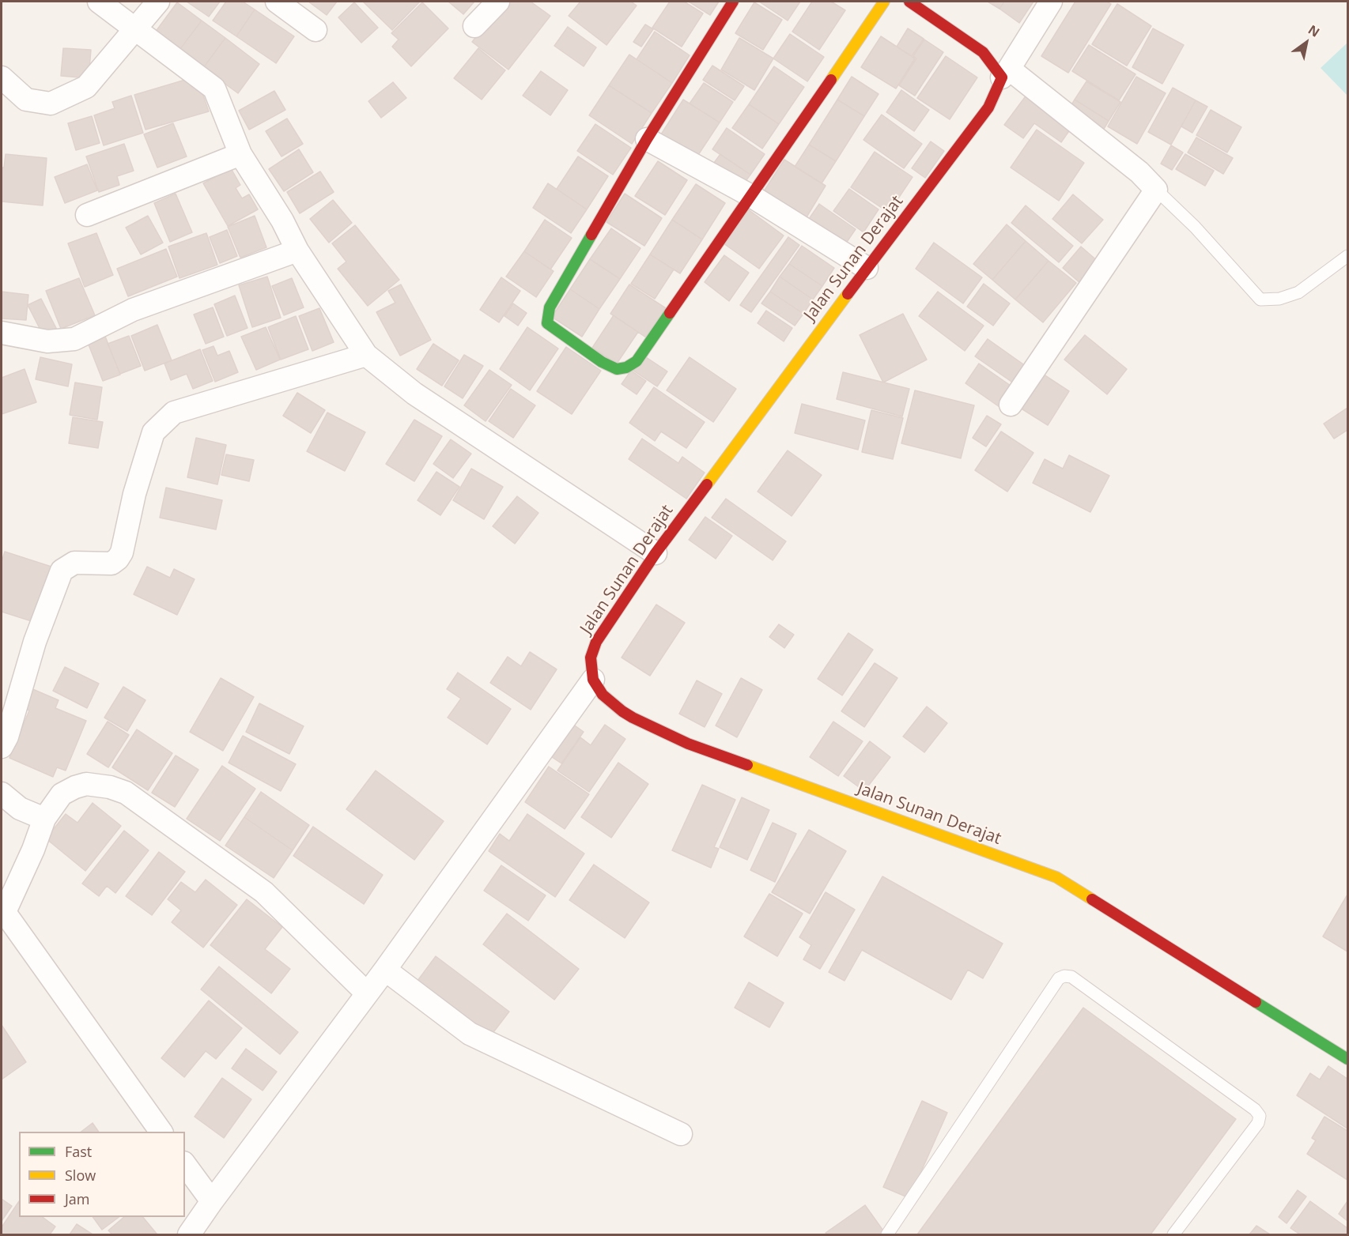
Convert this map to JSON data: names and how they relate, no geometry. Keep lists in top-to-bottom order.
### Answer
{
  "streets": {
    "street": ["Jalan Sunan Derajat"]
  },
  "legend": ["Fast", "Slow", "Jam"],
  "north": "top right"
}
